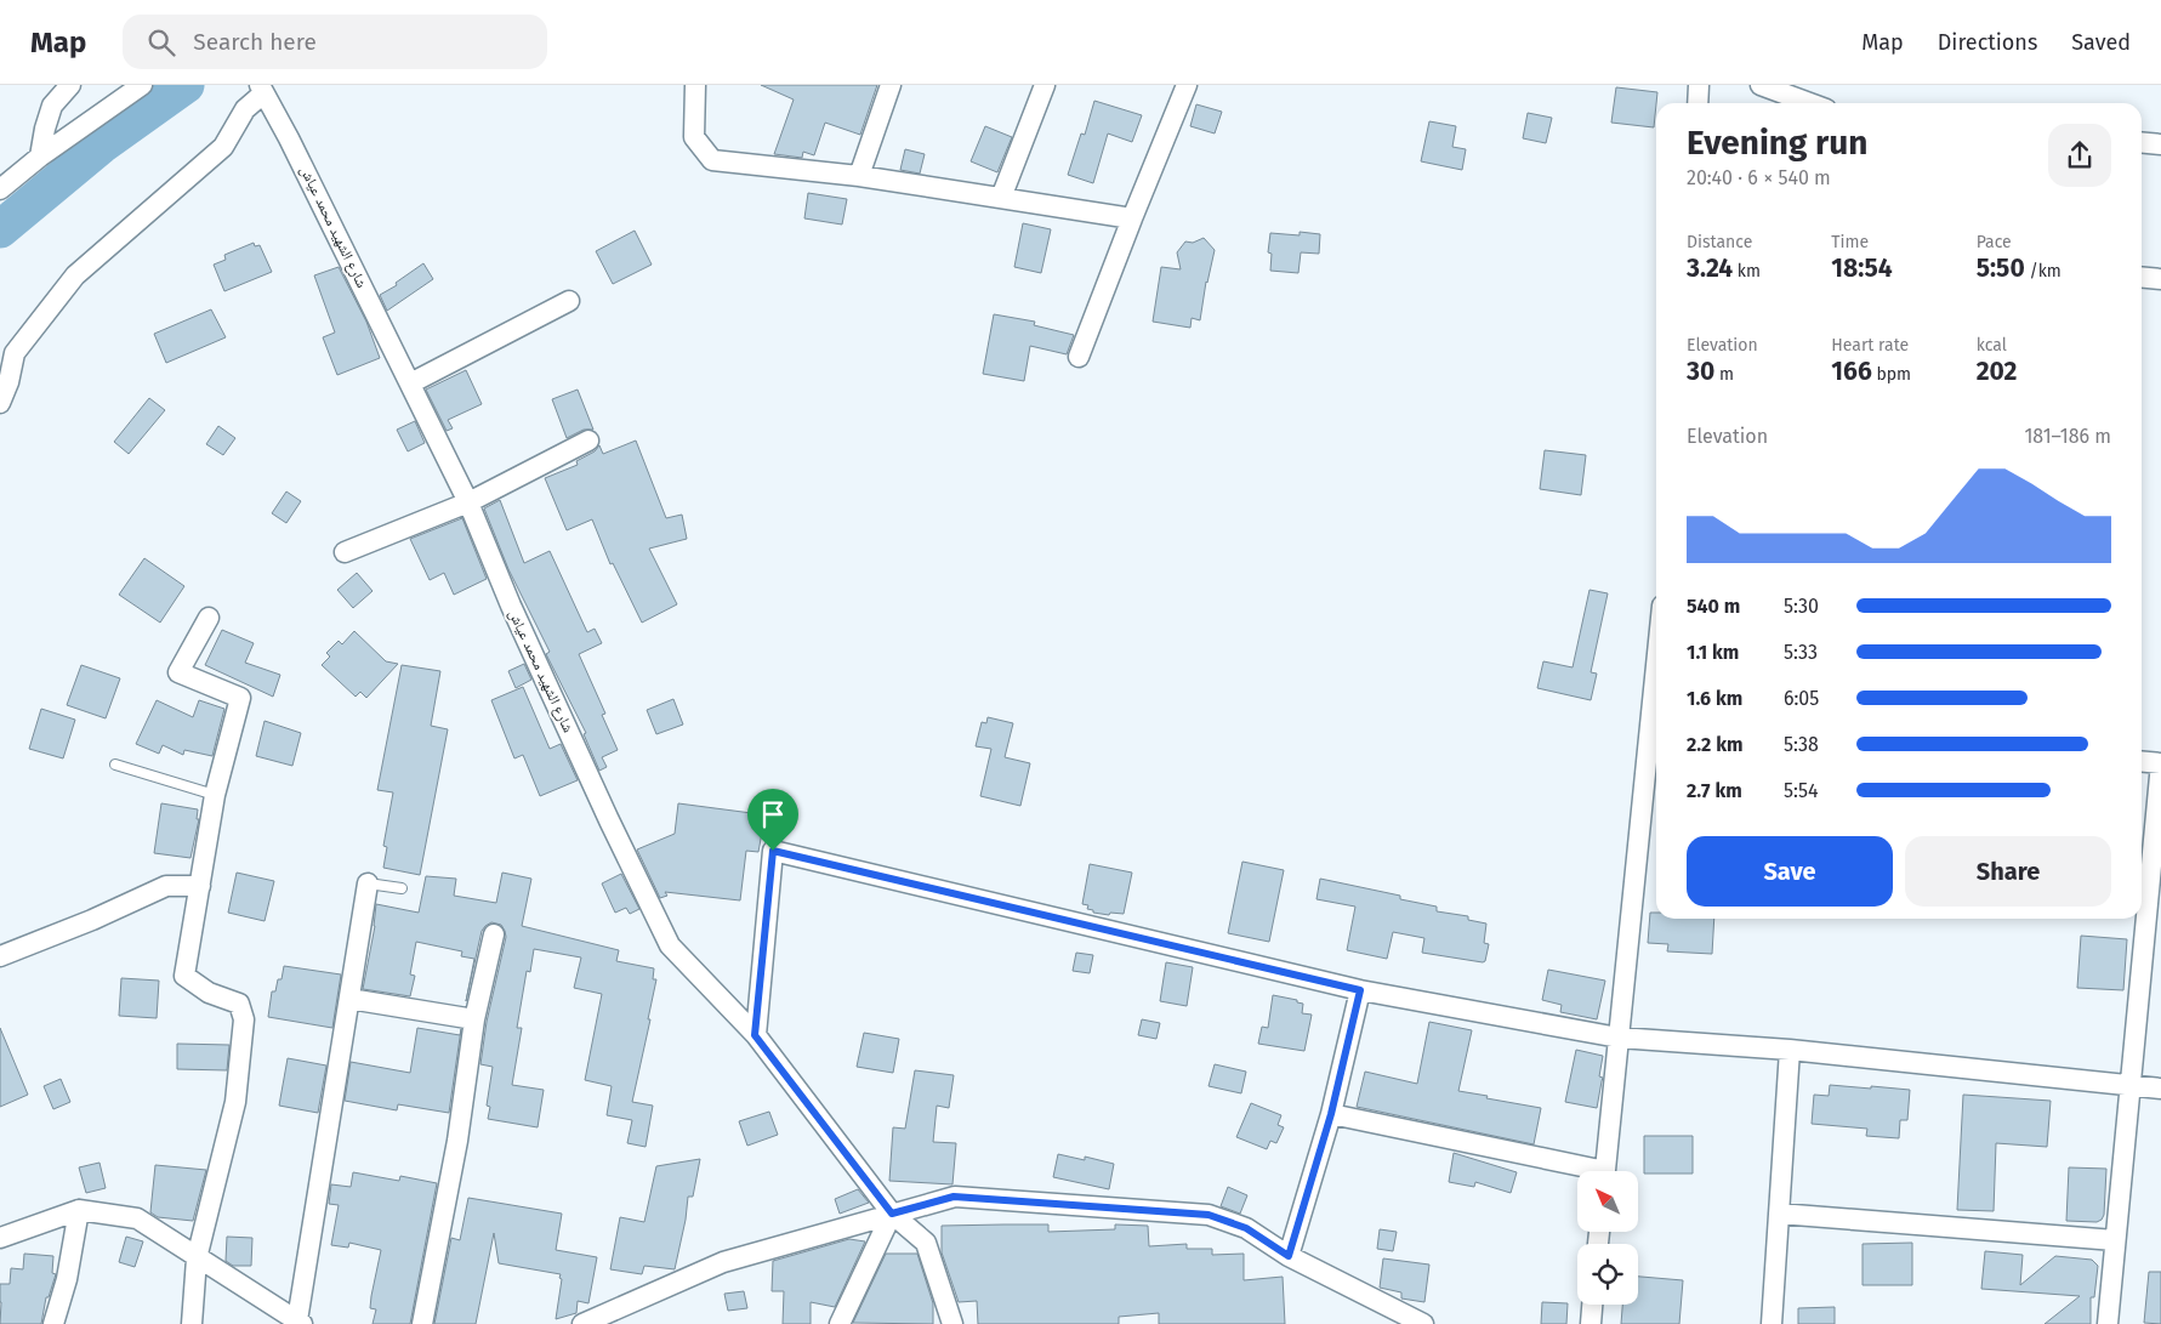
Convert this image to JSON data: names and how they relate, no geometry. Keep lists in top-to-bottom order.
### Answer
{
  "streets": {
    "street": ["شارع الشهيد محمد عياش"]
  },
  "north": "top left",
  "page": {
    "header": "Map",
    "search": "Search here",
    "nav": ["Map", "Directions", "Saved"],
    "heading": ["Evening run", "20:40 · 6 × 540 m"],
    "stats": [
      ["Distance", "3.24 km"],
      ["Time", "18:54"],
      ["Pace", "5:50 /km"],
      ["Elevation", "30 m"],
      ["Heart rate", "166 bpm"],
      ["kcal", "202"]
    ],
    "chart": ["Elevation", "181–186 m"],
    "list": [
      {
        "name": "540 m",
        "note": "5:30"
      },
      {
        "name": "1.1 km",
        "note": "5:33"
      },
      {
        "name": "1.6 km",
        "note": "6:05"
      },
      {
        "name": "2.2 km",
        "note": "5:38"
      },
      {
        "name": "2.7 km",
        "note": "5:54"
      }
    ],
    "buttons": ["Save", "Share"]
  }
}
